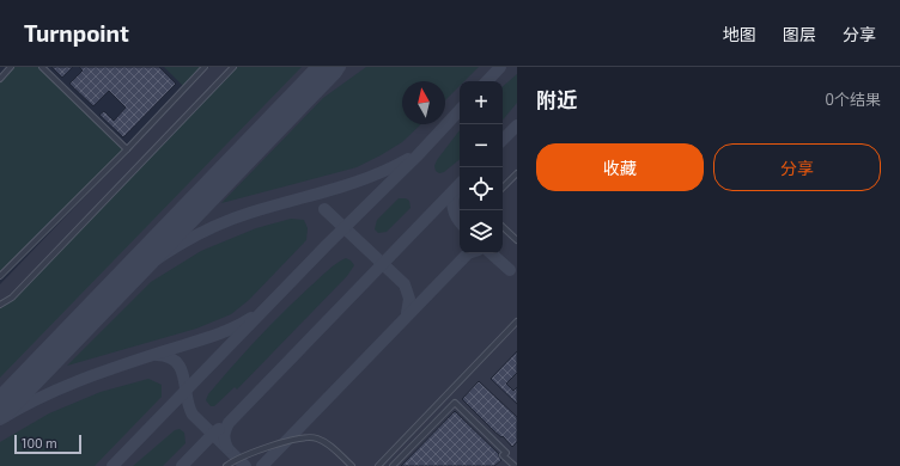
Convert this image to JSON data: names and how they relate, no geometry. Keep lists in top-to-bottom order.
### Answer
{
  "scale_bar": "100 m",
  "north": "top",
  "page": {
    "header": "Turnpoint",
    "nav": ["地图", "图层", "分享"],
    "heading": ["附近", "0个结果"],
    "map_buttons": ["+", "−"],
    "buttons": ["收藏", "分享"],
    "scale": "100 m"
  }
}
